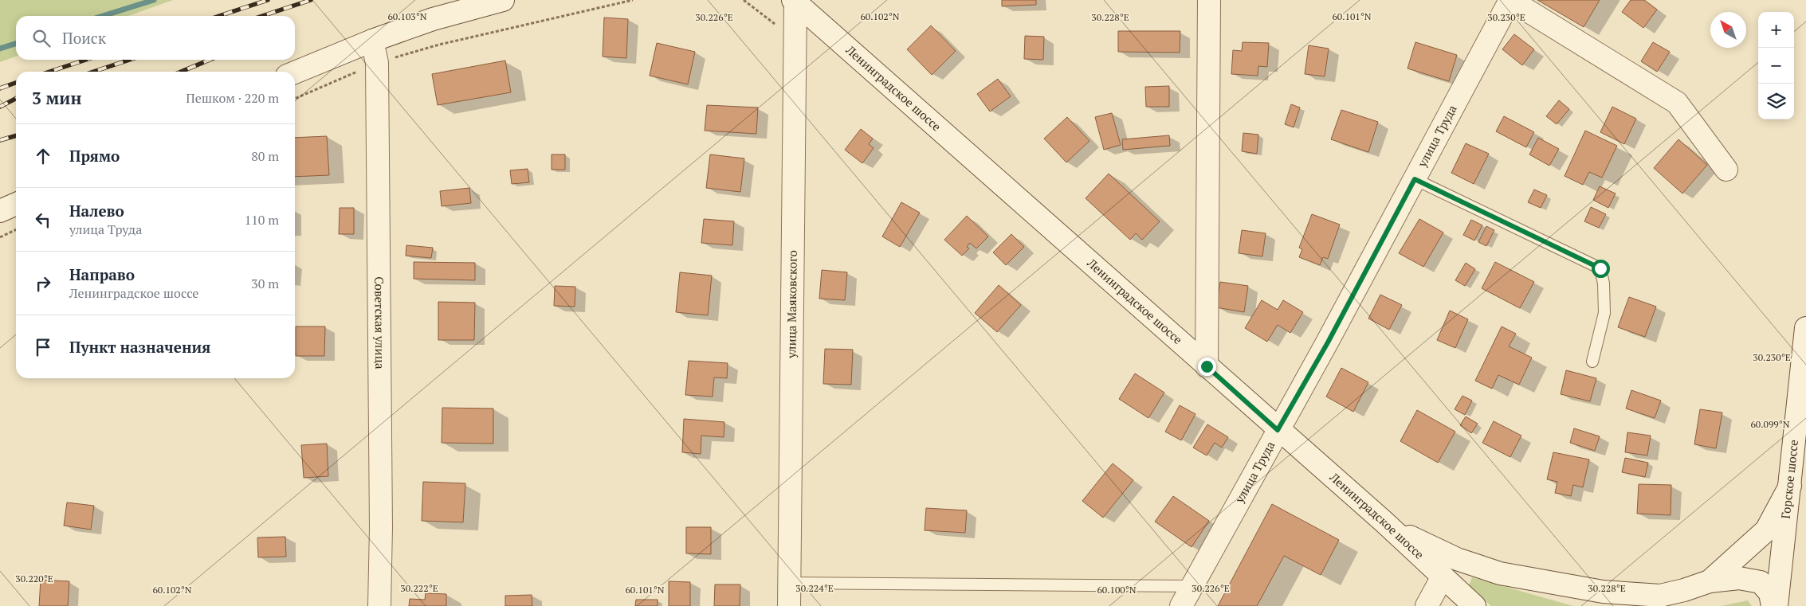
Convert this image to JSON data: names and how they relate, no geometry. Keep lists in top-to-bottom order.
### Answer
{
  "streets": {
    "street": [
      "Ленинградское шоссе",
      "улица Труда",
      "улица Маяковского",
      "Советская улица",
      "Горское шоссе"
    ]
  },
  "crossings": [
    ["Ленинградское шоссе", "улица Труда"],
    ["Ленинградское шоссе", "улица Маяковского"]
  ],
  "north": "top left",
  "page": {
    "map_buttons": ["+", "−"],
    "search": "Поиск",
    "heading": ["3 мин", "Пешком · 220 m"],
    "list": [
      ["Прямо", "80 m"],
      ["Налево", "улица Труда", "110 m"],
      ["Направо", "Ленинградское шоссе", "30 m"],
      "Пункт назначения"
    ]
  },
  "coordinates": [
    "60.103°N",
    "60.102°N",
    "60.101°N",
    "30.226°E",
    "30.230°E",
    "30.228°E",
    "60.099°N",
    "30.220°E",
    "30.222°E",
    "30.224°E",
    "60.100°N"
  ]
}
